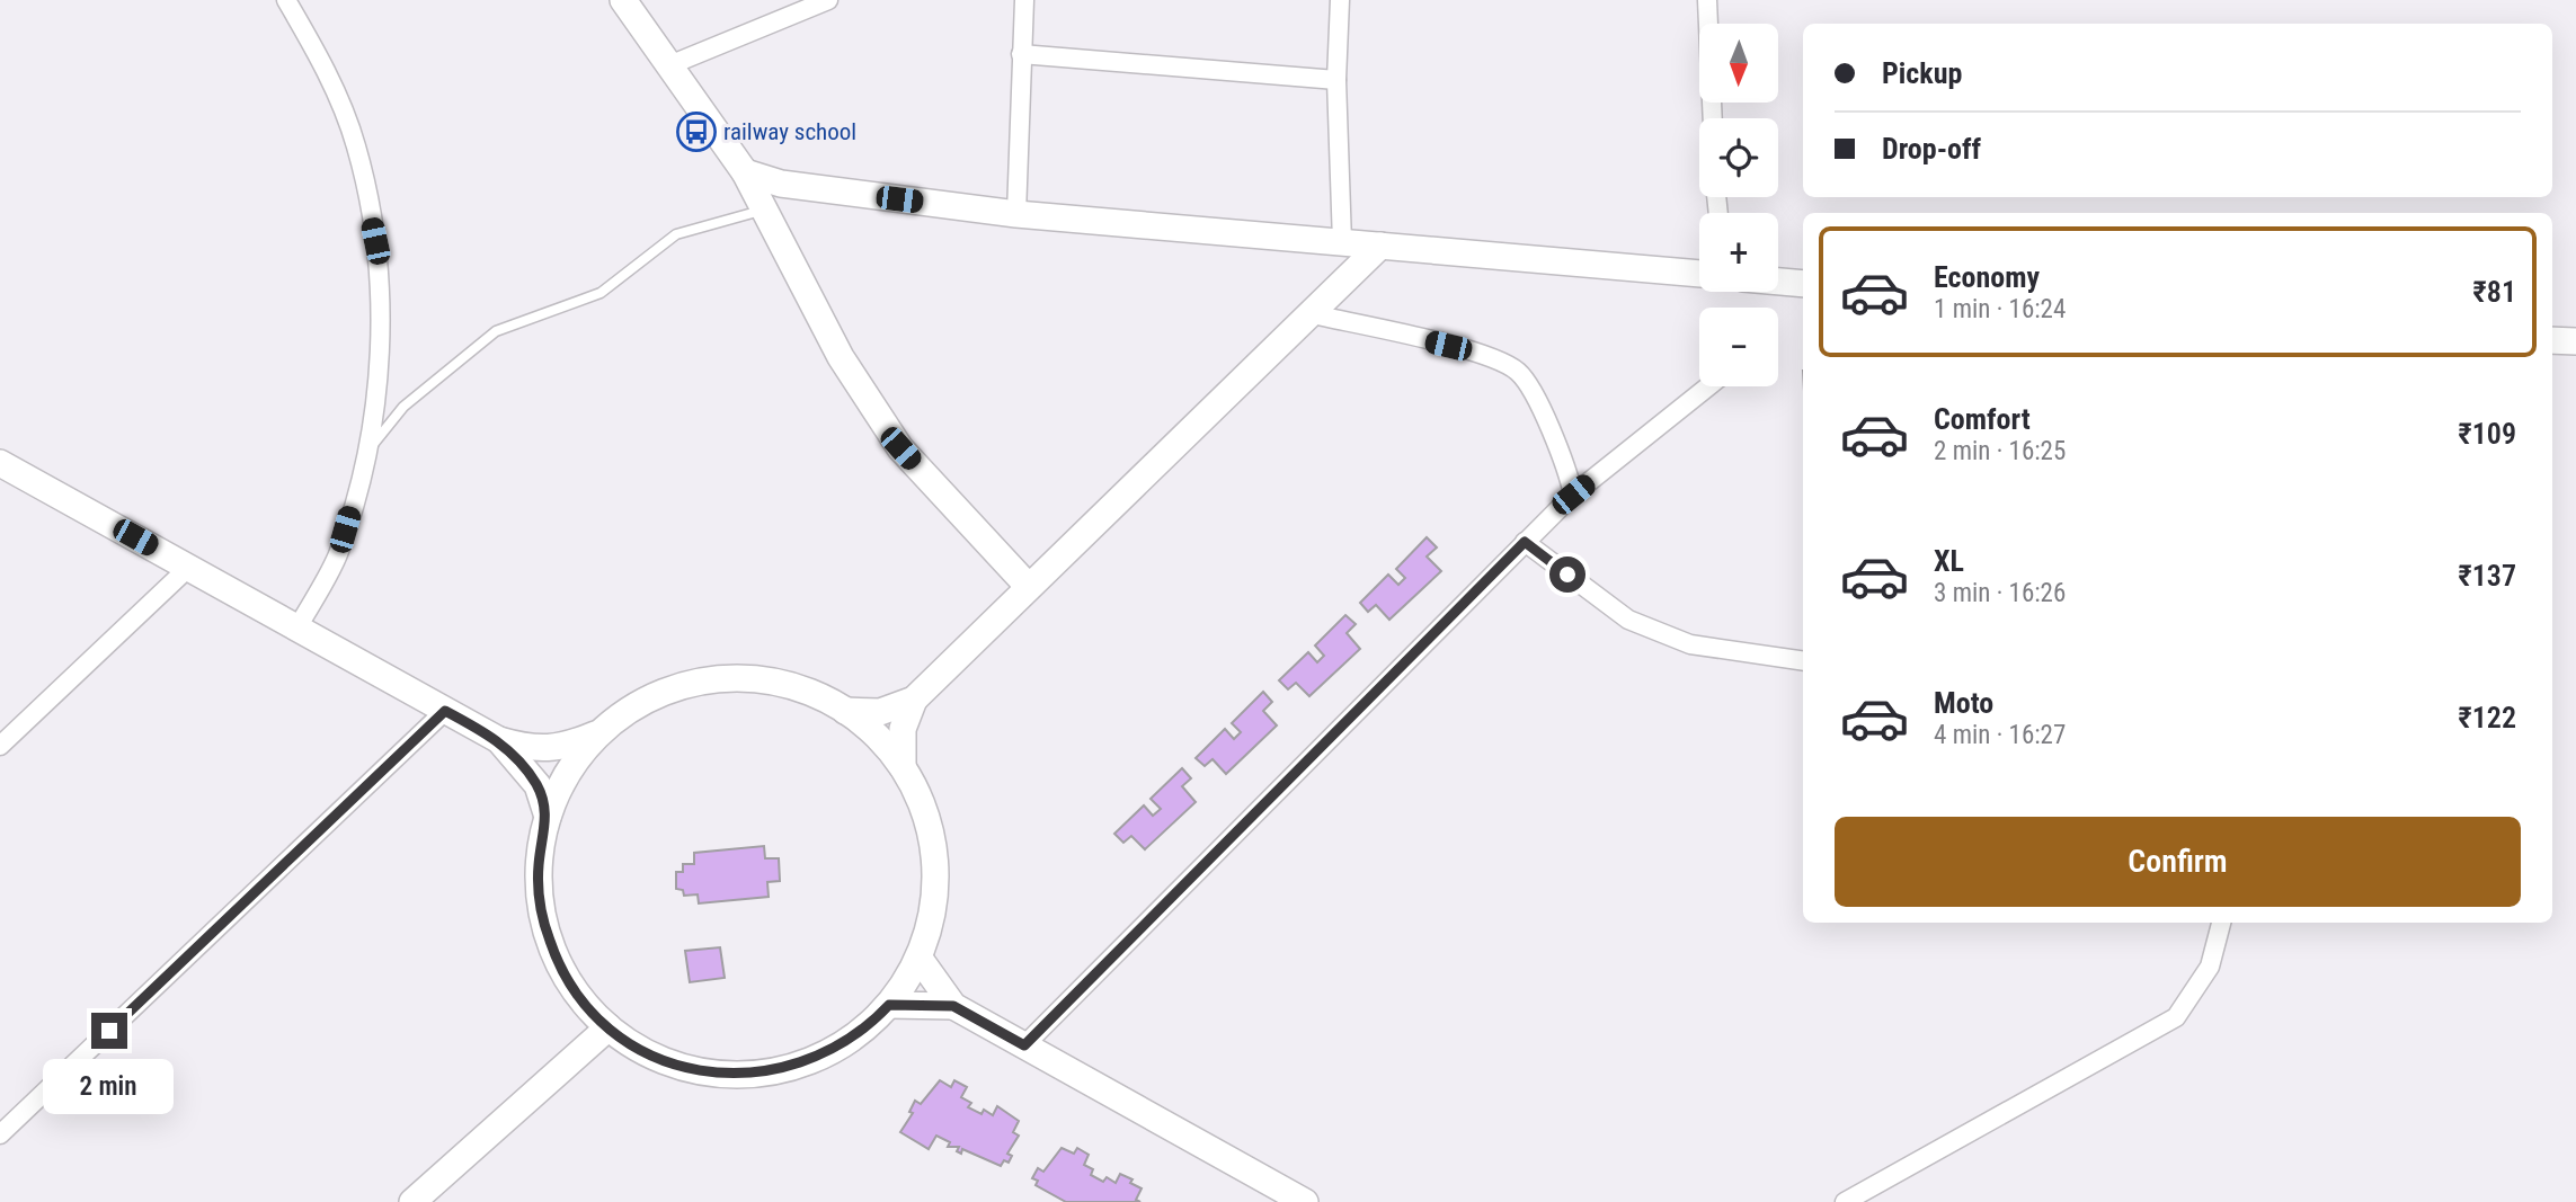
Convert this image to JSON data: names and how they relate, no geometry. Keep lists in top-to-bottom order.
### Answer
{
  "places": {
    "bus stop": ["railway school"]
  },
  "north": "bottom",
  "page": {
    "map_buttons": ["+", "−"],
    "banner": ["Pickup", "Drop-off"],
    "list": [
      {
        "name": "Economy",
        "note": "1 min · 16:24",
        "value": "₹81"
      },
      {
        "name": "Comfort",
        "note": "2 min · 16:25",
        "value": "₹109"
      },
      {
        "name": "XL",
        "note": "3 min · 16:26",
        "value": "₹137"
      },
      {
        "name": "Moto",
        "note": "4 min · 16:27",
        "value": "₹122"
      }
    ],
    "buttons": "Confirm",
    "bubble": "2 min"
  }
}
